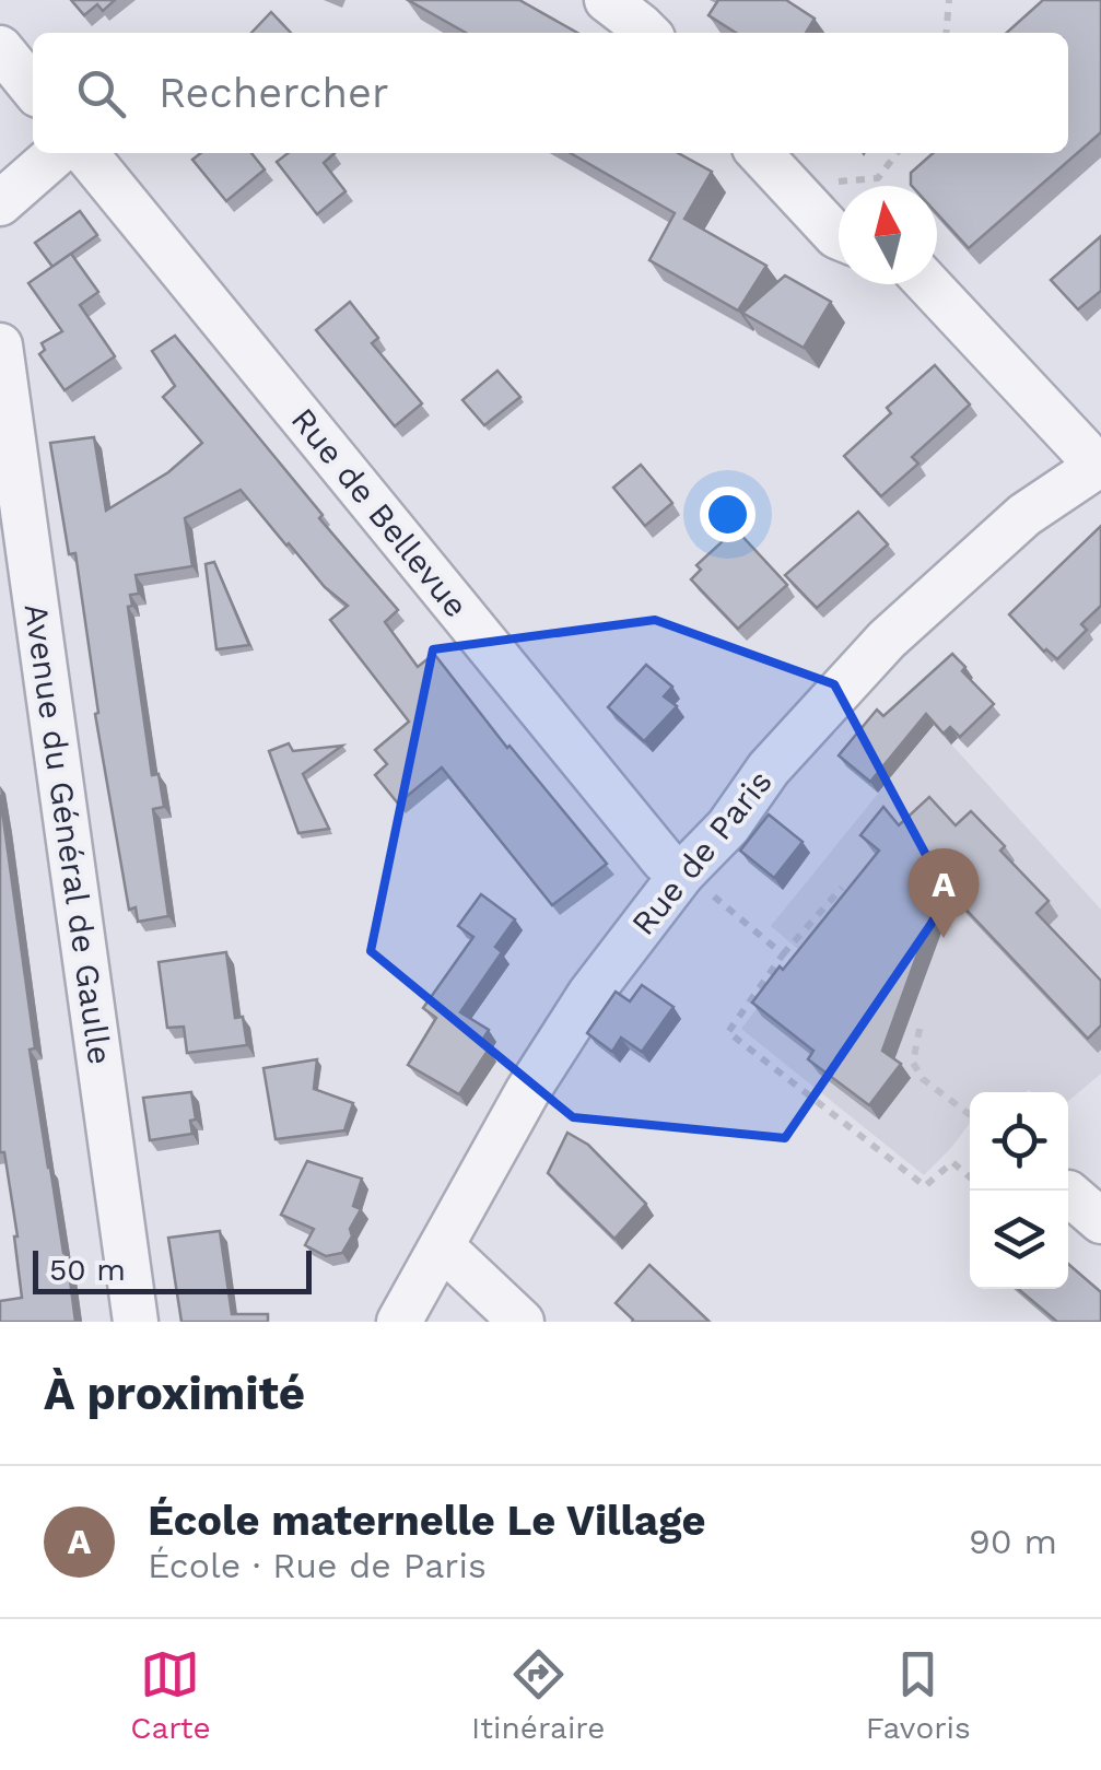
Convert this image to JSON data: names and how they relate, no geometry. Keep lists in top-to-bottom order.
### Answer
{
  "streets": {
    "street": ["Rue de Bellevue", "Avenue du Général de Gaulle", "Rue de Paris"]
  },
  "crossings": [
    ["Rue de Bellevue", "Rue de Paris"]
  ],
  "scale_bar": "50 m",
  "north": "top",
  "page": {
    "search": "Rechercher",
    "pins": "A",
    "scale": "50 m",
    "heading": "À proximité",
    "list": [
      {
        "mark": "A",
        "name": "École maternelle Le Village",
        "note": "École · Rue de Paris",
        "value": "90 m"
      }
    ],
    "nav": ["Carte", "Itinéraire", "Favoris"]
  }
}
